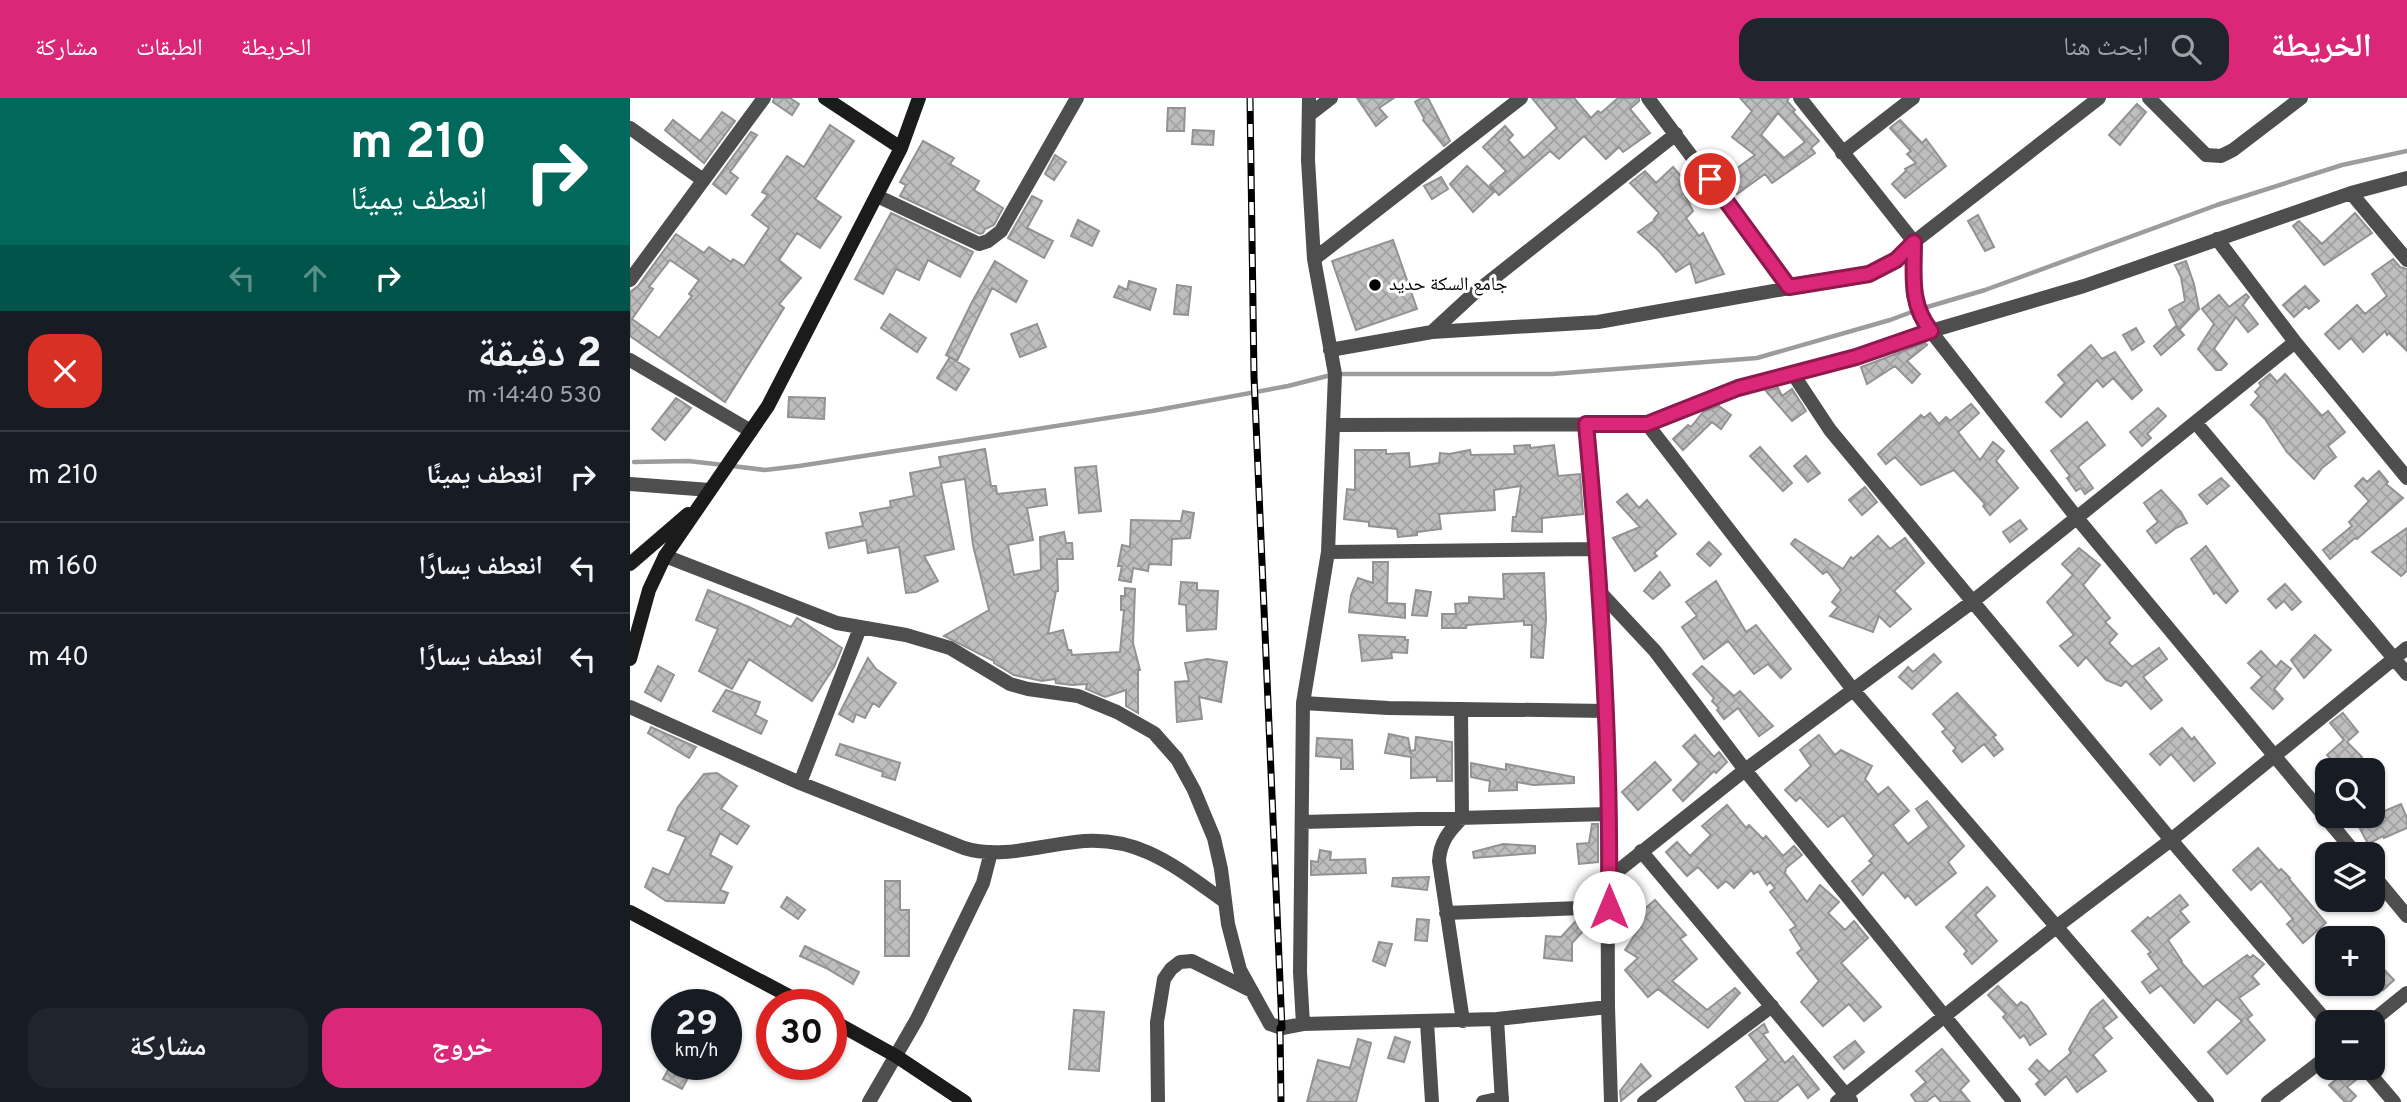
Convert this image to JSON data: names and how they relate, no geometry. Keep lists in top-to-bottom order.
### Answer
{
  "places": ["جامع السكة حديد"],
  "page": {
    "header": "الخريطة",
    "search": "ابحث هنا",
    "nav": ["الخريطة", "الطبقات", "مشاركة"],
    "turn": ["210 m", "انعطف يمينًا"],
    "heading": ["2 دقيقة", "530 m · 14:40"],
    "list": [
      {
        "name": "انعطف يمينًا",
        "value": "210 m"
      },
      {
        "name": "انعطف يسارًا",
        "value": "160 m"
      },
      {
        "name": "انعطف يسارًا",
        "value": "40 m"
      }
    ],
    "map_buttons": ["+", "−"],
    "speed": "29 km/h",
    "limit": "30",
    "buttons": ["خروج", "مشاركة"]
  }
}
